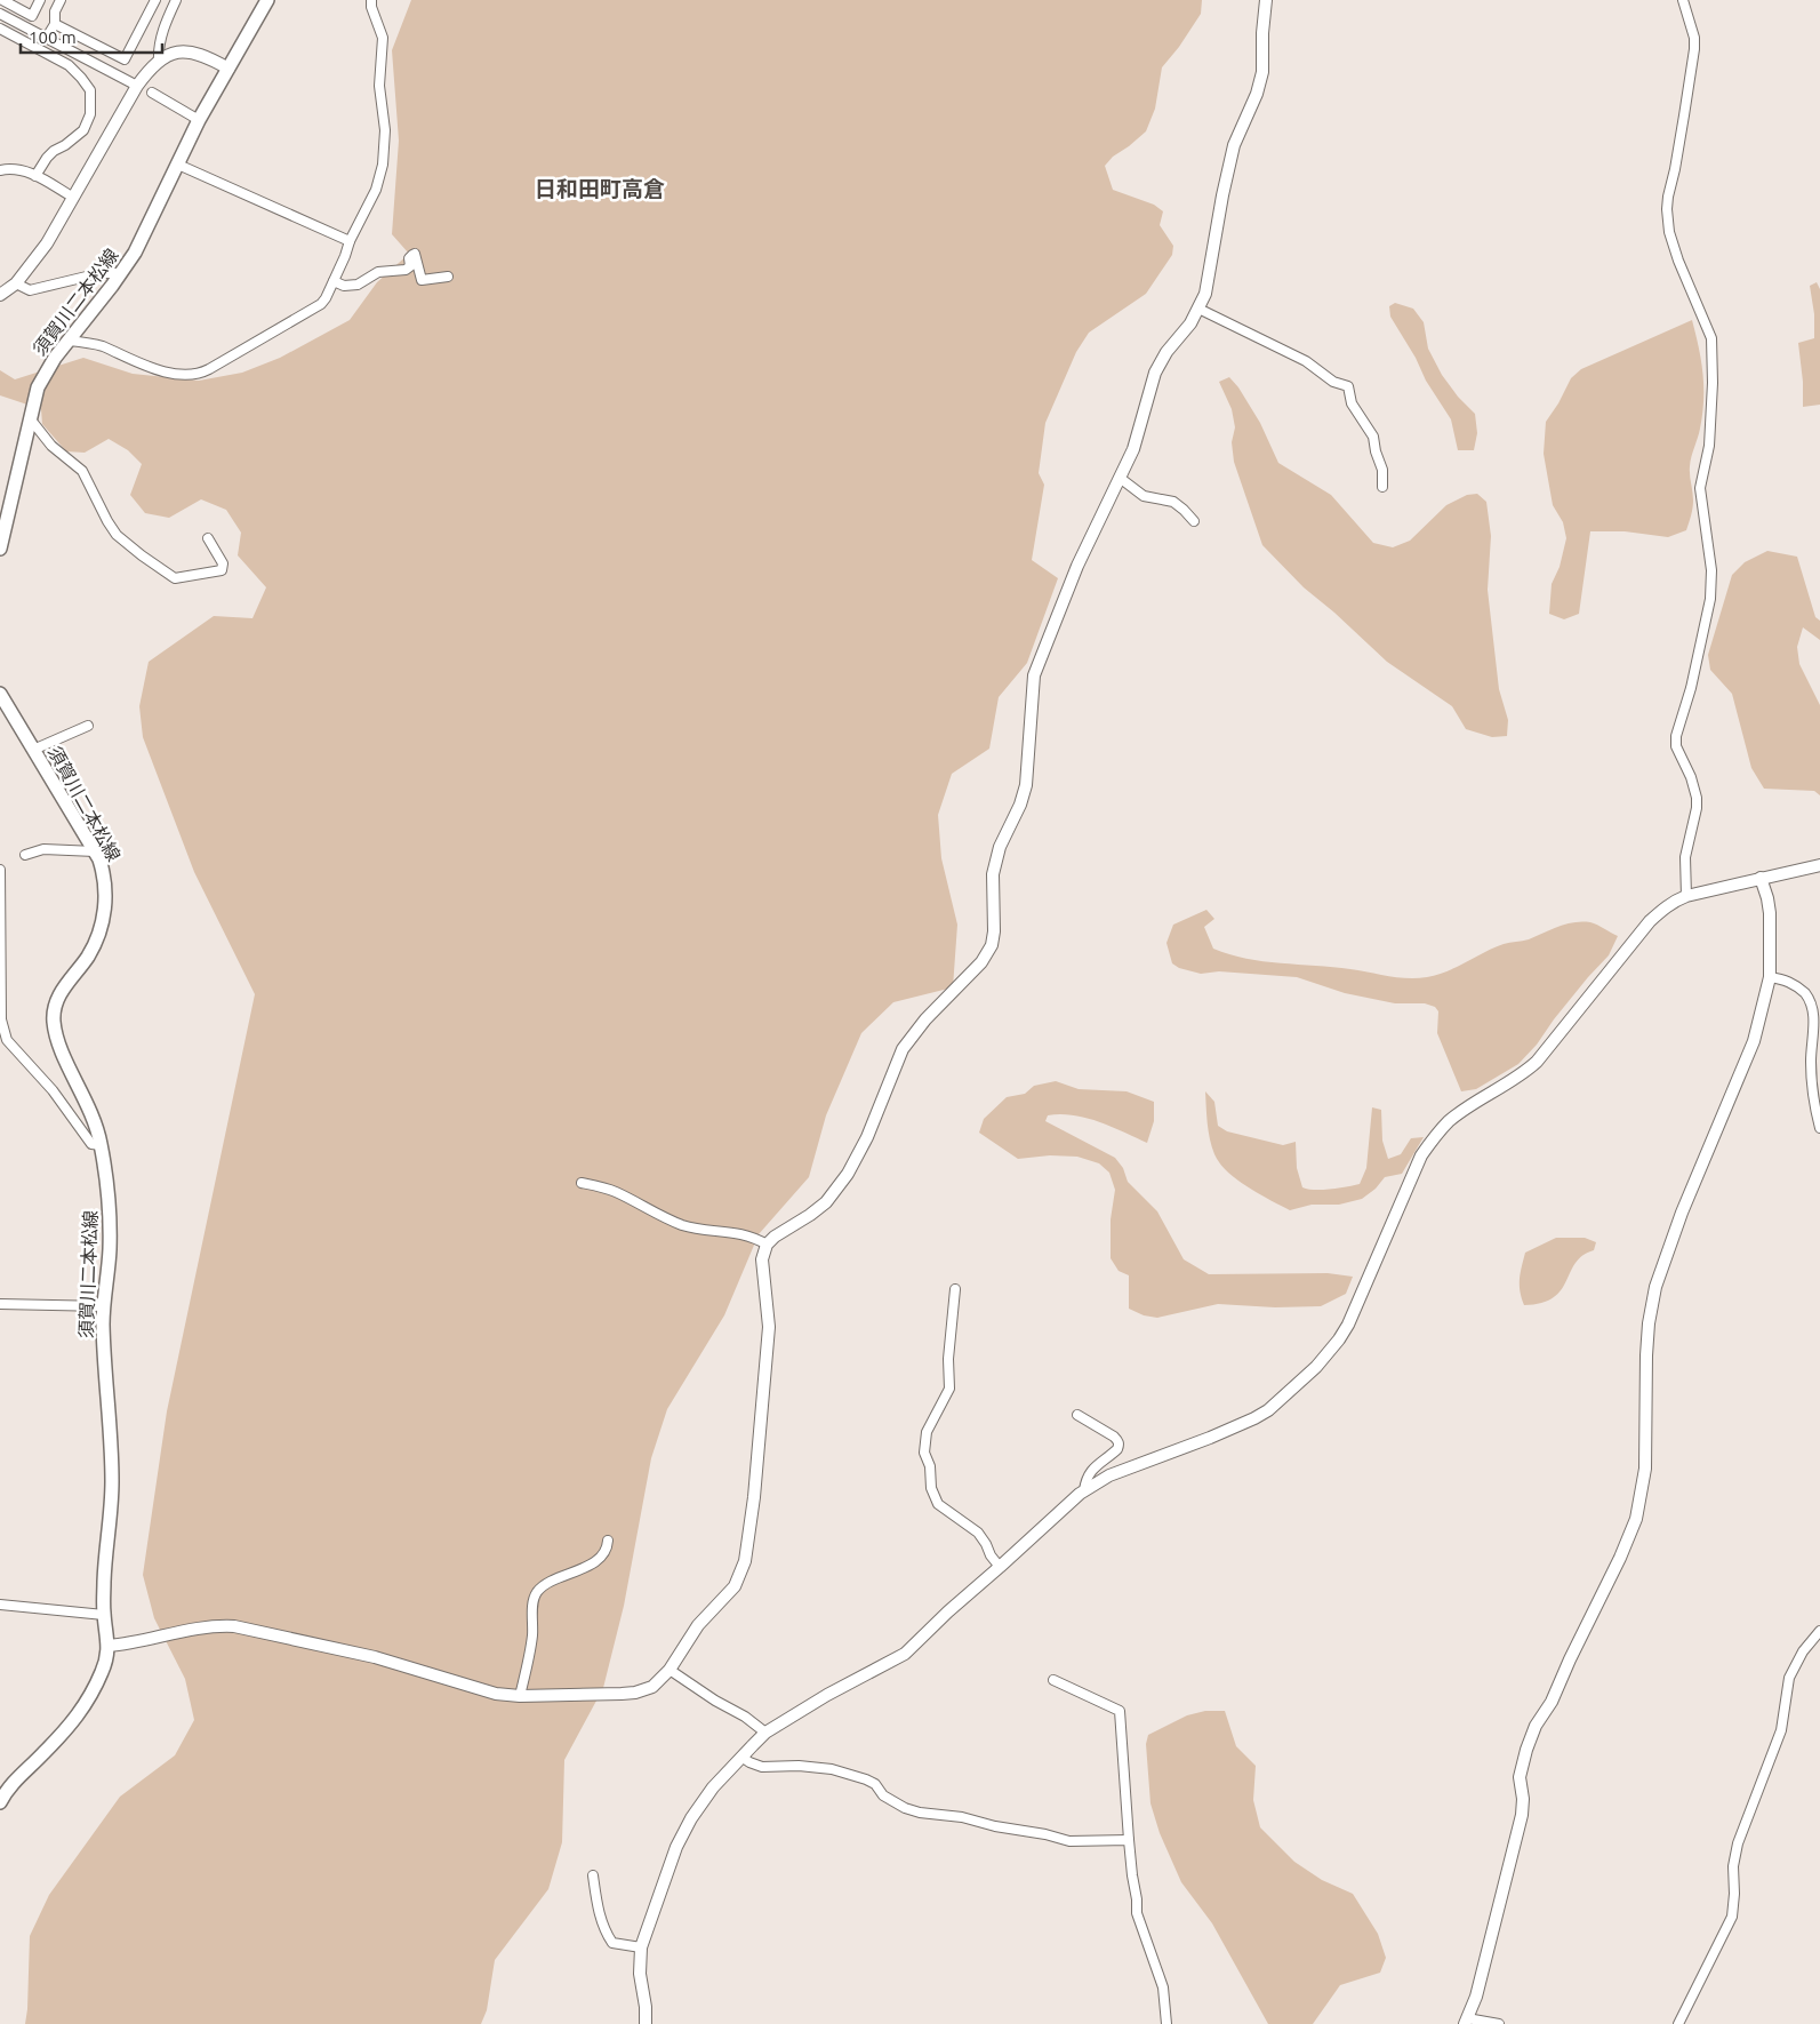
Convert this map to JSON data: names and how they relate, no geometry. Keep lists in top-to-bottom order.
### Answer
{
  "streets": {
    "main road": ["須賀川二本松線"]
  },
  "districts": ["日和田町高倉"],
  "scale_bar": "100 m"
}
